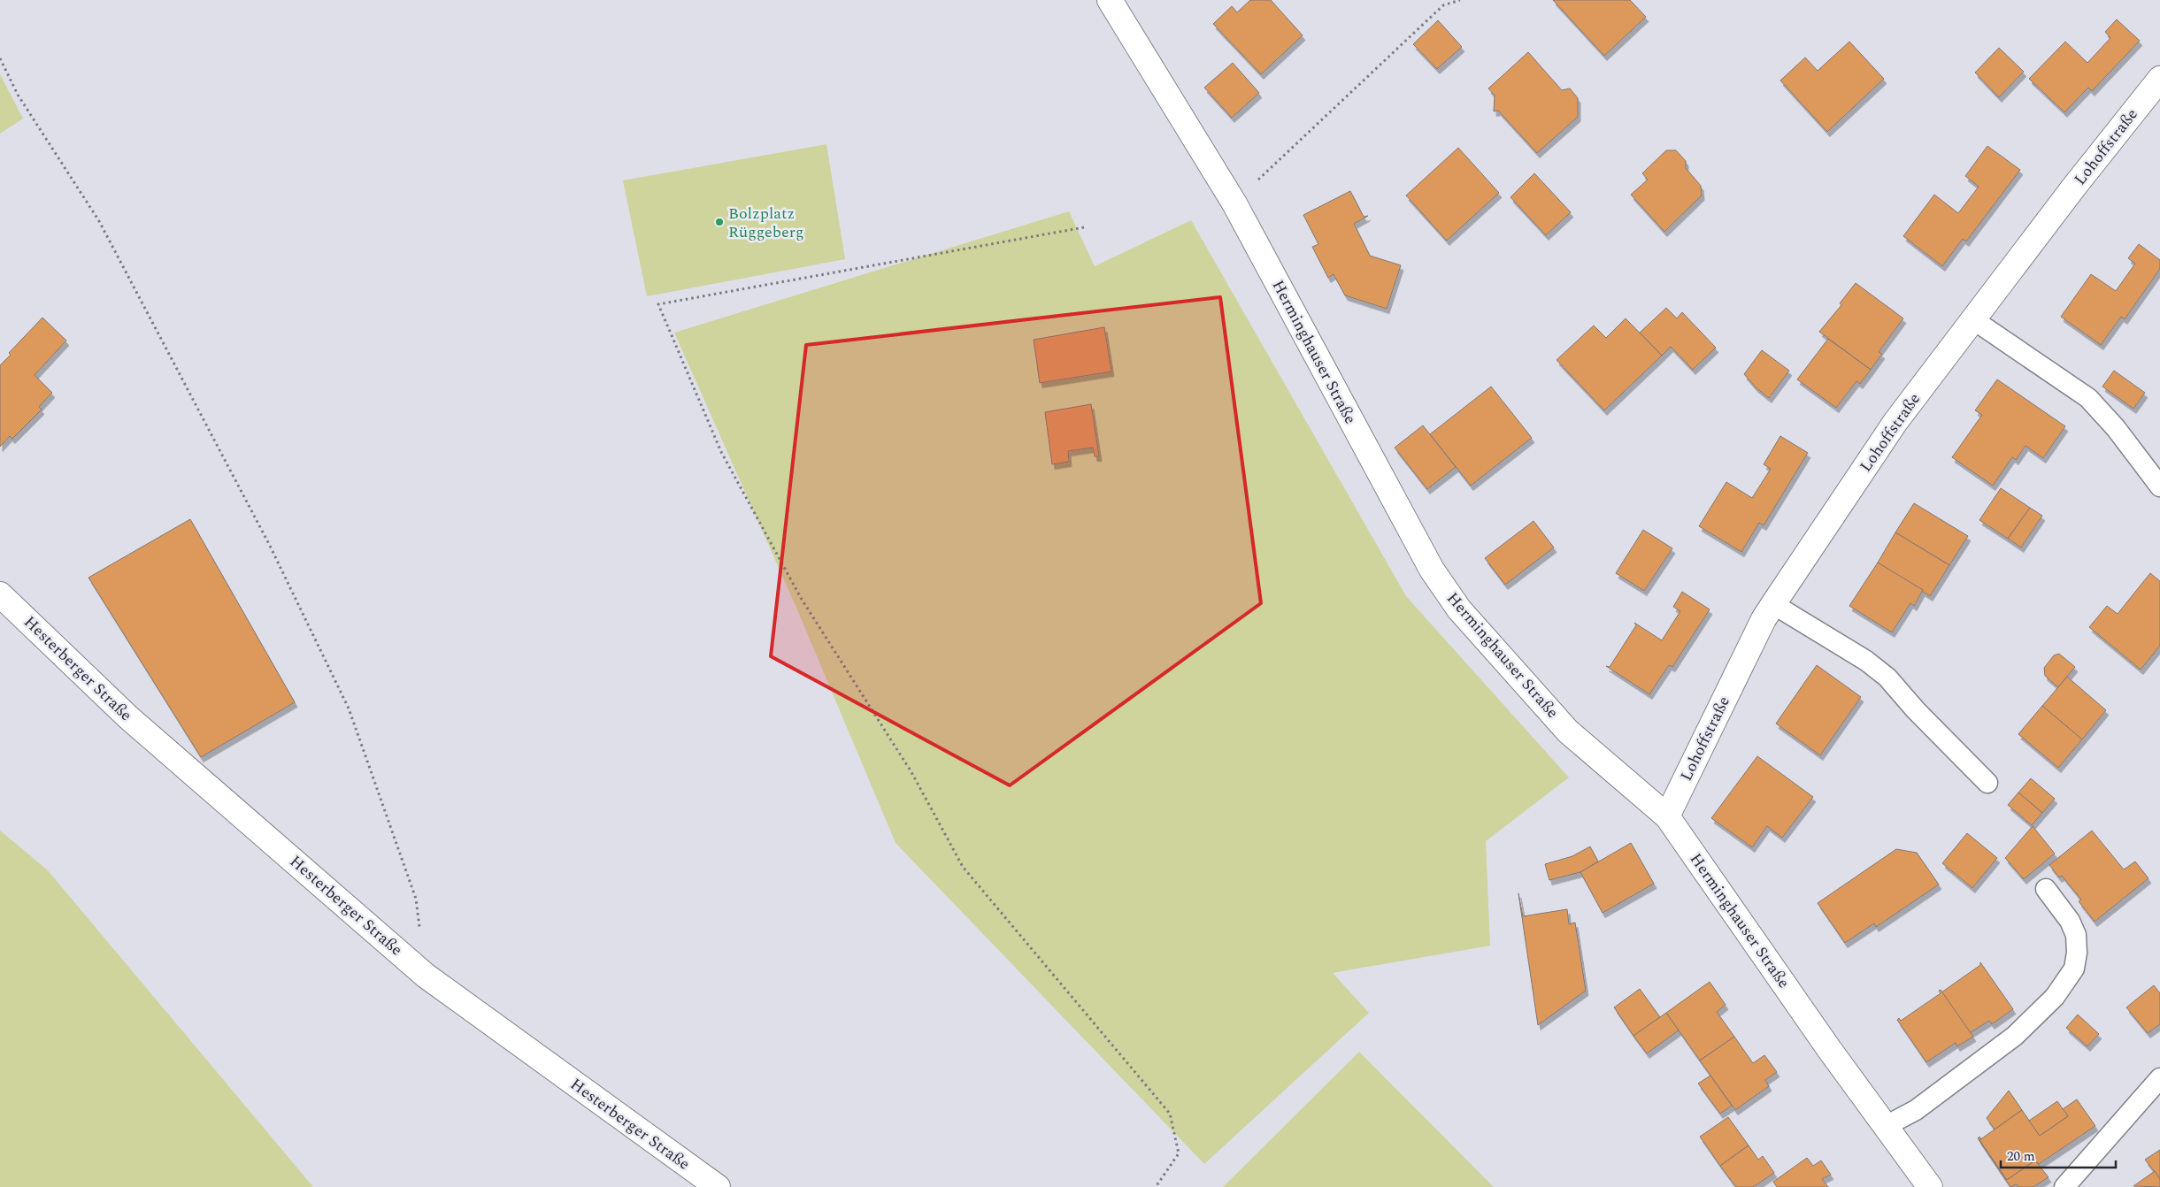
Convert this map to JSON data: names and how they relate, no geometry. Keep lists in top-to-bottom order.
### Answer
{
  "streets": {
    "street": ["Lohoffstraße", "Herminghauser Straße", "Hesterberger Straße"]
  },
  "crossings": [
    ["Lohoffstraße", "Herminghauser Straße"]
  ],
  "places": ["Bolzplatz Rüggeberg"],
  "scale_bar": "20 m"
}
